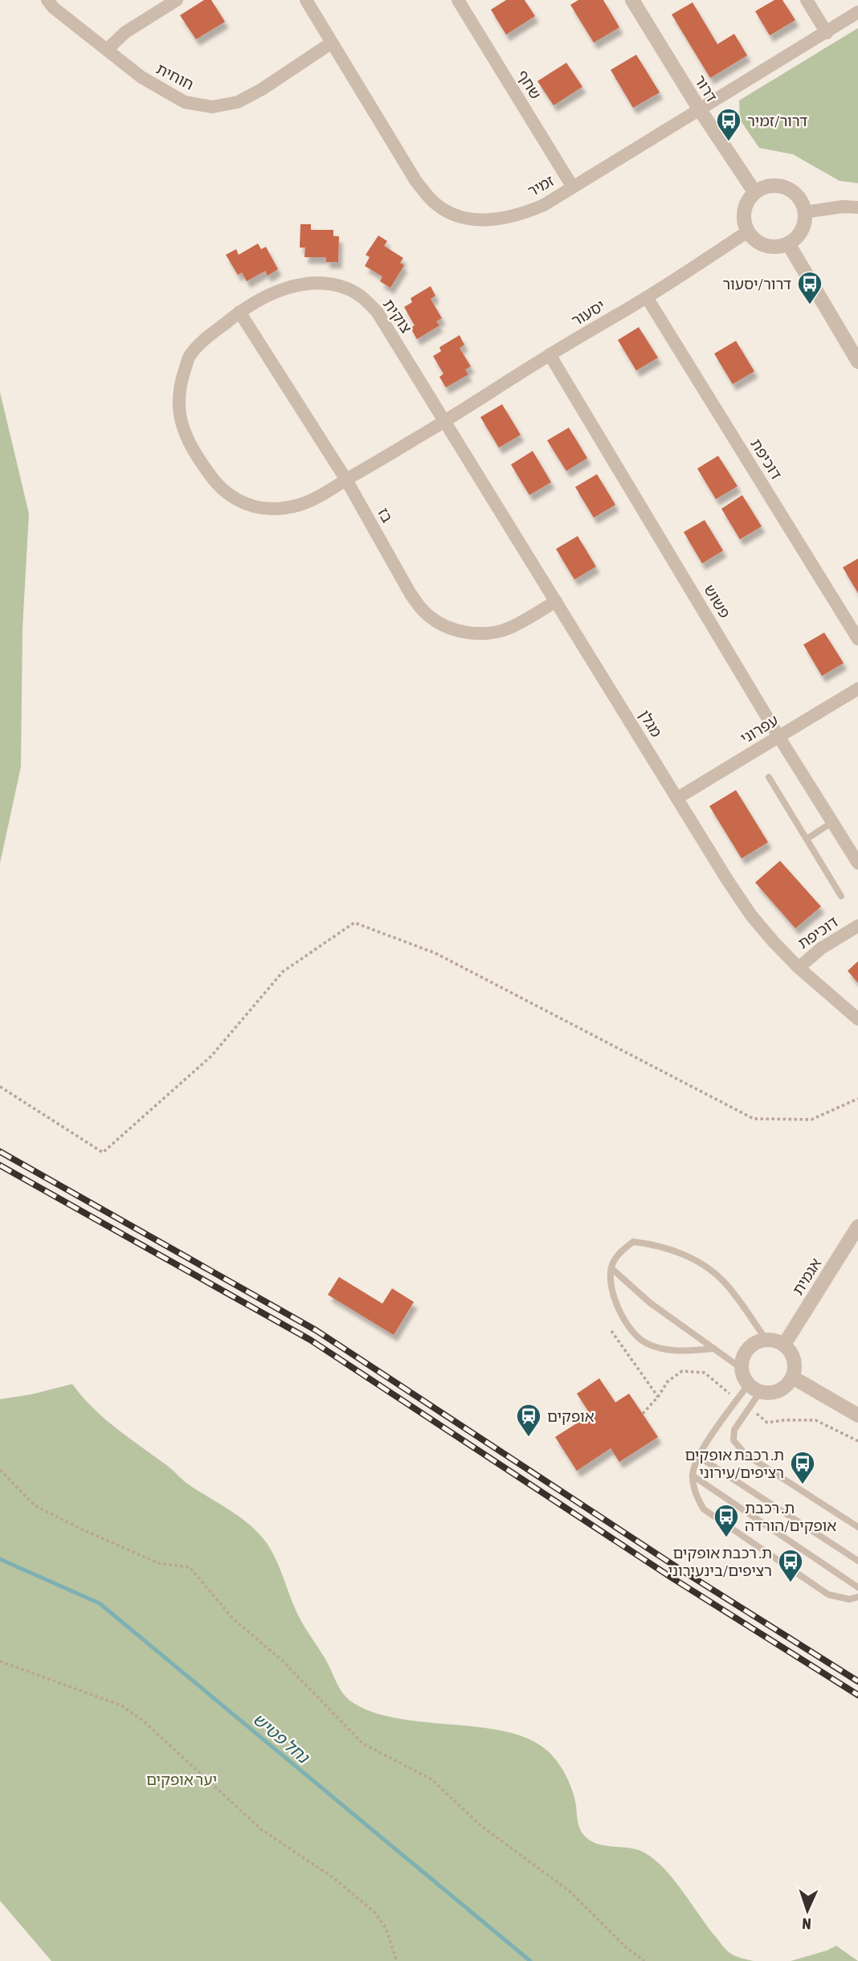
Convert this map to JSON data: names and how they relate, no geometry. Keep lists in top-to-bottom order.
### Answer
{
  "streets": {
    "street": [
      "חוחית",
      "שחף",
      "דרור",
      "זמיר",
      "יסעור",
      "צוקית",
      "דוכיפת",
      "בז",
      "פשוש",
      "מגלן",
      "עפרוני",
      "אגמית"
    ]
  },
  "crossings": [
    ["חוחית", "זמיר"],
    ["שחף", "זמיר"],
    ["דרור", "זמיר"],
    ["דרור", "יסעור"],
    ["יסעור", "צוקית"],
    ["יסעור", "דוכיפת"],
    ["יסעור", "פשוש"],
    ["יסעור", "מגלן"],
    ["צוקית", "בז"],
    ["צוקית", "מגלן"],
    ["דוכיפת", "מגלן"],
    ["בז", "מגלן"],
    ["פשוש", "עפרוני"],
    ["מגלן", "עפרוני"]
  ],
  "water": ["נחל פטיש"],
  "parks": ["יער אופקים"],
  "places": {
    "bus stop": [
      "דרור/זמיר",
      "דרור/יסעור",
      "ת. רכבת אופקים רציפים/עירוני",
      "ת. רכבת אופקים/הורדה",
      "ת. רכבת אופקים רציפים/בינעירוני"
    ],
    "station": ["אופקים"]
  },
  "north": "bottom"
}
